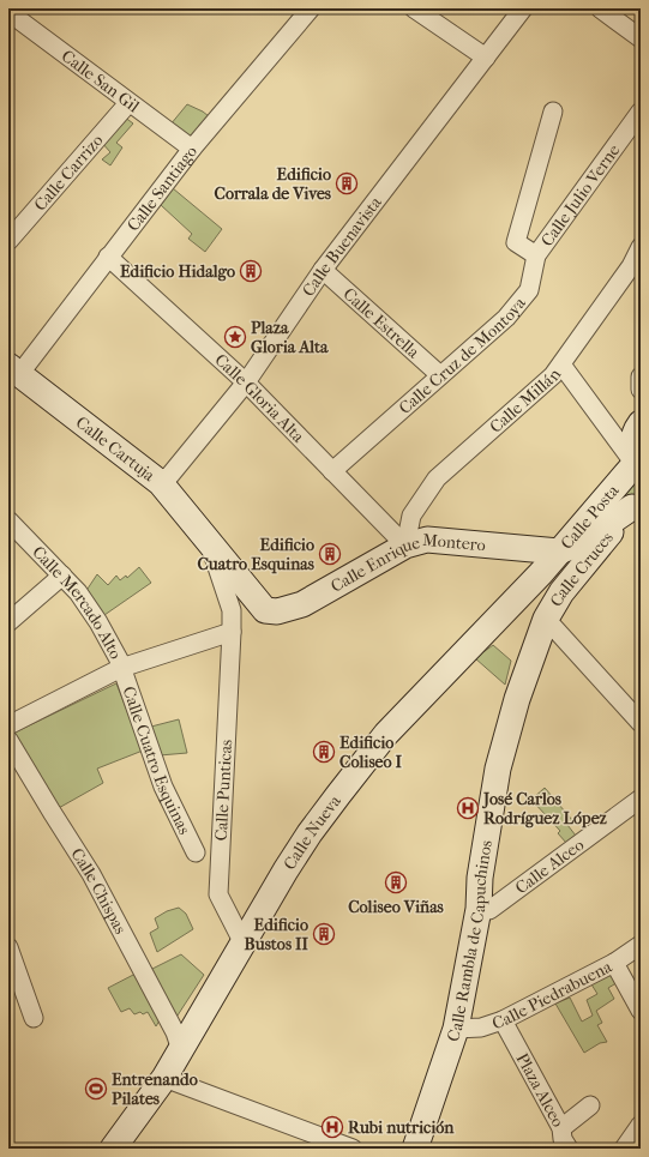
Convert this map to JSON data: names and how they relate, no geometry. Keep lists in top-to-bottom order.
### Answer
{
  "streets": {
    "main road": [
      "Calle Cartuja",
      "Calle Posta",
      "Calle Enrique Montero",
      "Calle Cruces",
      "Calle Nueva",
      "Calle Rambla de Capuchinos"
    ],
    "street": [
      "Calle San Gil",
      "Calle Carrizo",
      "Calle Santiago",
      "Calle Julio Verne",
      "Calle Buenavista",
      "Calle Estrella",
      "Calle Cruz de Montoya",
      "Calle Gloria Alta",
      "Calle Millán",
      "Calle Mercado Alto",
      "Calle Cuatro Esquinas",
      "Calle Punticas",
      "Calle Alceo",
      "Calle Chispas",
      "Calle Piedrabuena",
      "Plaza Alceo"
    ]
  },
  "crossings": [
    ["Calle San Gil", "Calle Carrizo"],
    ["Calle San Gil", "Calle Santiago"],
    ["Calle Santiago", "Calle Gloria Alta"],
    ["Calle Santiago", "Calle Cartuja"],
    ["Calle Julio Verne", "Calle Cruz de Montoya"],
    ["Calle Buenavista", "Calle Estrella"],
    ["Calle Buenavista", "Calle Gloria Alta"],
    ["Calle Buenavista", "Calle Cartuja"],
    ["Calle Estrella", "Calle Cruz de Montoya"],
    ["Calle Cruz de Montoya", "Calle Gloria Alta"],
    ["Calle Gloria Alta", "Calle Millán"],
    ["Calle Gloria Alta", "Calle Enrique Montero"],
    ["Calle Millán", "Calle Enrique Montero"],
    ["Calle Cartuja", "Calle Enrique Montero"],
    ["Calle Cartuja", "Calle Punticas"],
    ["Calle Posta", "Calle Enrique Montero"],
    ["Calle Posta", "Calle Cruces"],
    ["Calle Posta", "Calle Nueva"],
    ["Calle Enrique Montero", "Calle Nueva"],
    ["Calle Cruces", "Calle Rambla de Capuchinos"],
    ["Calle Mercado Alto", "Calle Cuatro Esquinas"],
    ["Calle Punticas", "Calle Nueva"],
    ["Calle Nueva", "Calle Chispas"],
    ["Calle Alceo", "Calle Rambla de Capuchinos"],
    ["Calle Rambla de Capuchinos", "Calle Piedrabuena"],
    ["Calle Piedrabuena", "Plaza Alceo"]
  ],
  "places": {
    "building": [
      "Edificio Corrala de Vives",
      "Edificio Hidalgo",
      "Edificio Cuatro Esquinas",
      "Edificio Coliseo I",
      "Coliseo Viñas",
      "Edificio Bustos II"
    ],
    "place": ["Plaza Gloria Alta"],
    "hospital": ["José Carlos Rodríguez López", "Rubi nutrición"],
    "sports": ["Entrenando Pilates"]
  }
}
